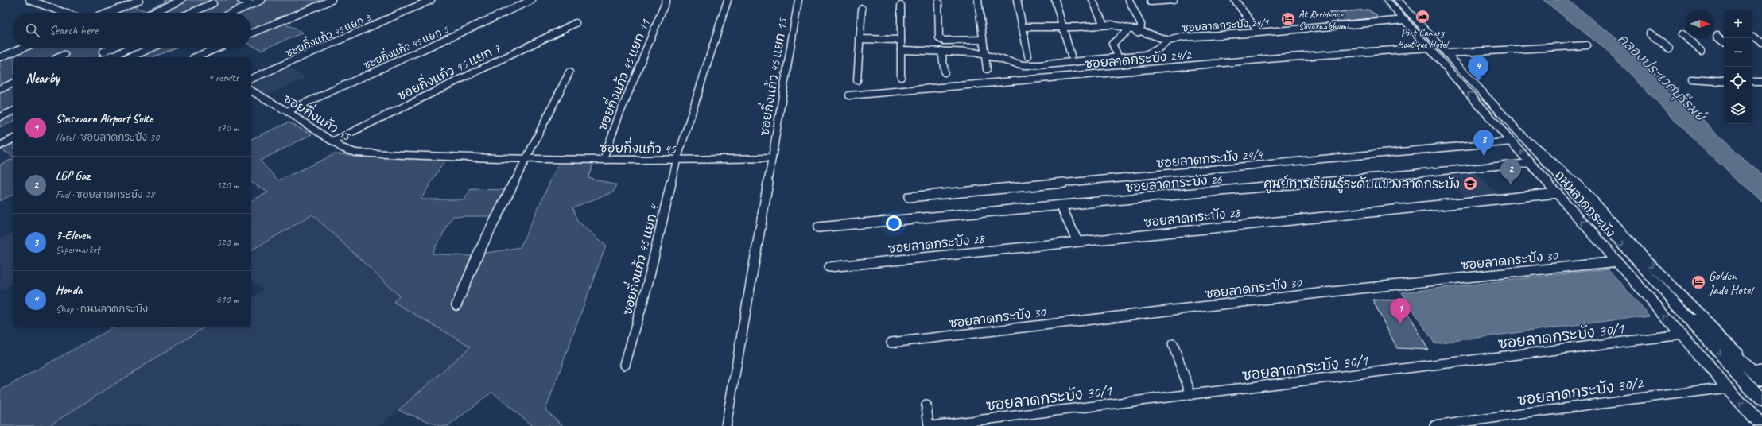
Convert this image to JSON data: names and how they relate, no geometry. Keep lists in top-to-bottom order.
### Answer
{
  "streets": {
    "main road": ["ถนนลาดกระบัง"],
    "street": [
      "ซอยลาดกระบัง 24/1",
      "ซอยกิ่งแก้ว 45 แยก 3",
      "ซอยกิ่งแก้ว 45 แยก 5",
      "ซอยลาดกระบัง 24/2",
      "ซอยกิ่งแก้ว 45 แยก 7",
      "ซอยกิ่งแก้ว 45 แยก 11",
      "ซอยกิ่งแก้ว 45 แยก 15",
      "ซอยกิ่งแก้ว 45",
      "ซอยลาดกระบัง 24/4",
      "ซอยลาดกระบัง 26",
      "ซอยลาดกระบัง 28",
      "ซอยกิ่งแก้ว 45 แยก 4",
      "ซอยลาดกระบัง 30",
      "ซอยลาดกระบัง 30/1",
      "ซอยลาดกระบัง 30/2"
    ]
  },
  "crossings": [
    ["ซอยลาดกระบัง 24/1", "ถนนลาดกระบัง"],
    ["ซอยกิ่งแก้ว 45 แยก 5", "ซอยกิ่งแก้ว 45"],
    ["ซอยลาดกระบัง 24/2", "ถนนลาดกระบัง"],
    ["ซอยกิ่งแก้ว 45 แยก 7", "ซอยกิ่งแก้ว 45"],
    ["ซอยกิ่งแก้ว 45 แยก 11", "ซอยกิ่งแก้ว 45"],
    ["ซอยกิ่งแก้ว 45 แยก 15", "ซอยกิ่งแก้ว 45"],
    ["ซอยกิ่งแก้ว 45", "ซอยกิ่งแก้ว 45 แยก 4"],
    ["ซอยลาดกระบัง 24/4", "ถนนลาดกระบัง"],
    ["ซอยลาดกระบัง 26", "ถนนลาดกระบัง"],
    ["ถนนลาดกระบัง", "ซอยลาดกระบัง 28"],
    ["ถนนลาดกระบัง", "ซอยลาดกระบัง 30"],
    ["ถนนลาดกระบัง", "ซอยลาดกระบัง 30/1"],
    ["ถนนลาดกระบัง", "ซอยลาดกระบัง 30/2"]
  ],
  "water": ["คลองประเวศบุรีรมย์"],
  "places": {
    "hotel": ["Port Canary Boutique Hotel", "At Residence Suvarnabhumi", "Golden Jade Hotel"],
    "school or university": ["ศูนย์การเรียนรู้ระดับแขวงลาดกระบัง"]
  },
  "north": "right",
  "page": {
    "map_buttons": ["+", "−"],
    "search": "Search here",
    "pins": [
      "4",
      "3",
      "2",
      "1"
    ],
    "heading": ["Nearby", "4 results"],
    "list": [
      {
        "mark": "1",
        "name": "Sinsuvarn Airport Suite",
        "note": "Hotel · ซอยลาดกระบัง 30",
        "value": "370 m"
      },
      {
        "mark": "2",
        "name": "LGP Gaz",
        "note": "Fuel · ซอยลาดกระบัง 28",
        "value": "520 m"
      },
      {
        "mark": "3",
        "name": "7-Eleven",
        "note": "Supermarket",
        "value": "520 m"
      },
      {
        "mark": "4",
        "name": "Honda",
        "note": "Shop · ถนนลาดกระบัง",
        "value": "610 m"
      }
    ]
  }
}
